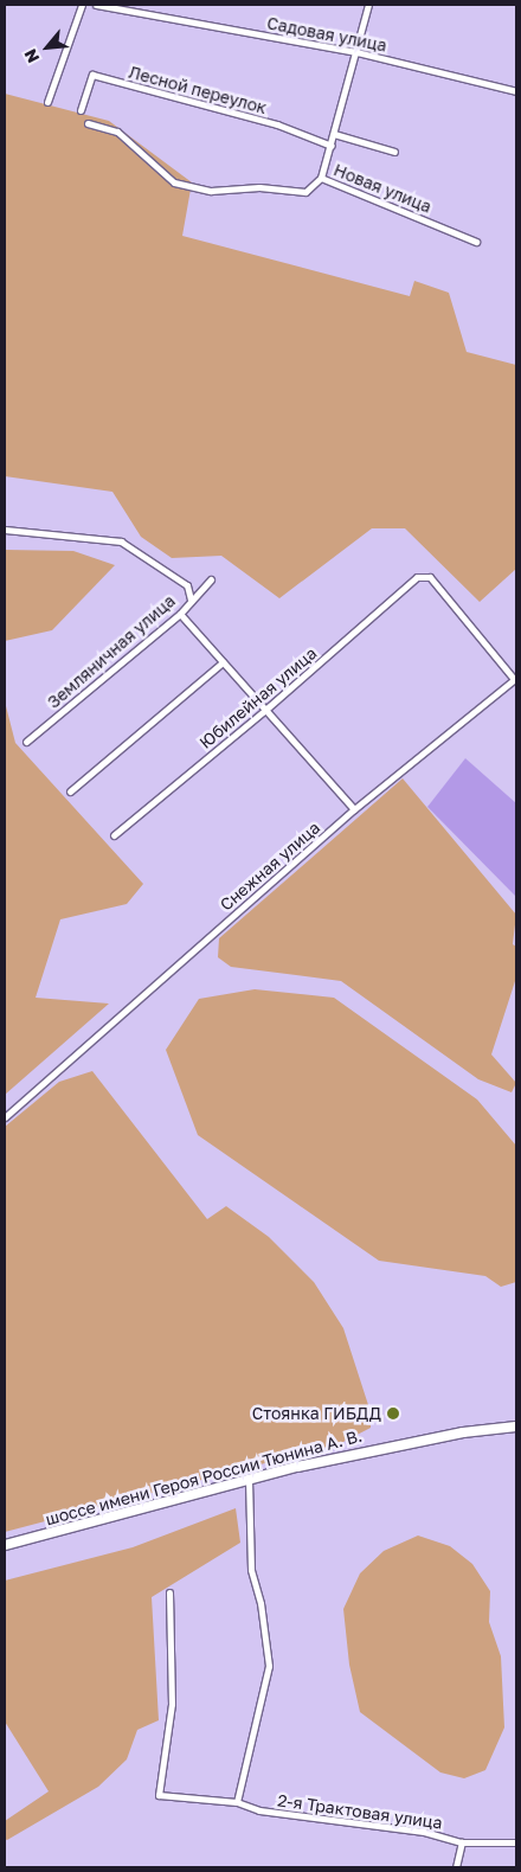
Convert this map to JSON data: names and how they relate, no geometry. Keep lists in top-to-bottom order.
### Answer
{
  "streets": {
    "main road": ["шоссе имени Героя России Тюнина А. В."],
    "street": [
      "Садовая улица",
      "Лесной переулок",
      "Новая улица",
      "Земляничная улица",
      "Юбилейная улица",
      "Снежная улица",
      "2-я Трактовая улица"
    ]
  },
  "crossings": [
    ["Юбилейная улица", "Снежная улица"]
  ],
  "places": ["Стоянка ГИБДД"],
  "north": "bottom left"
}
